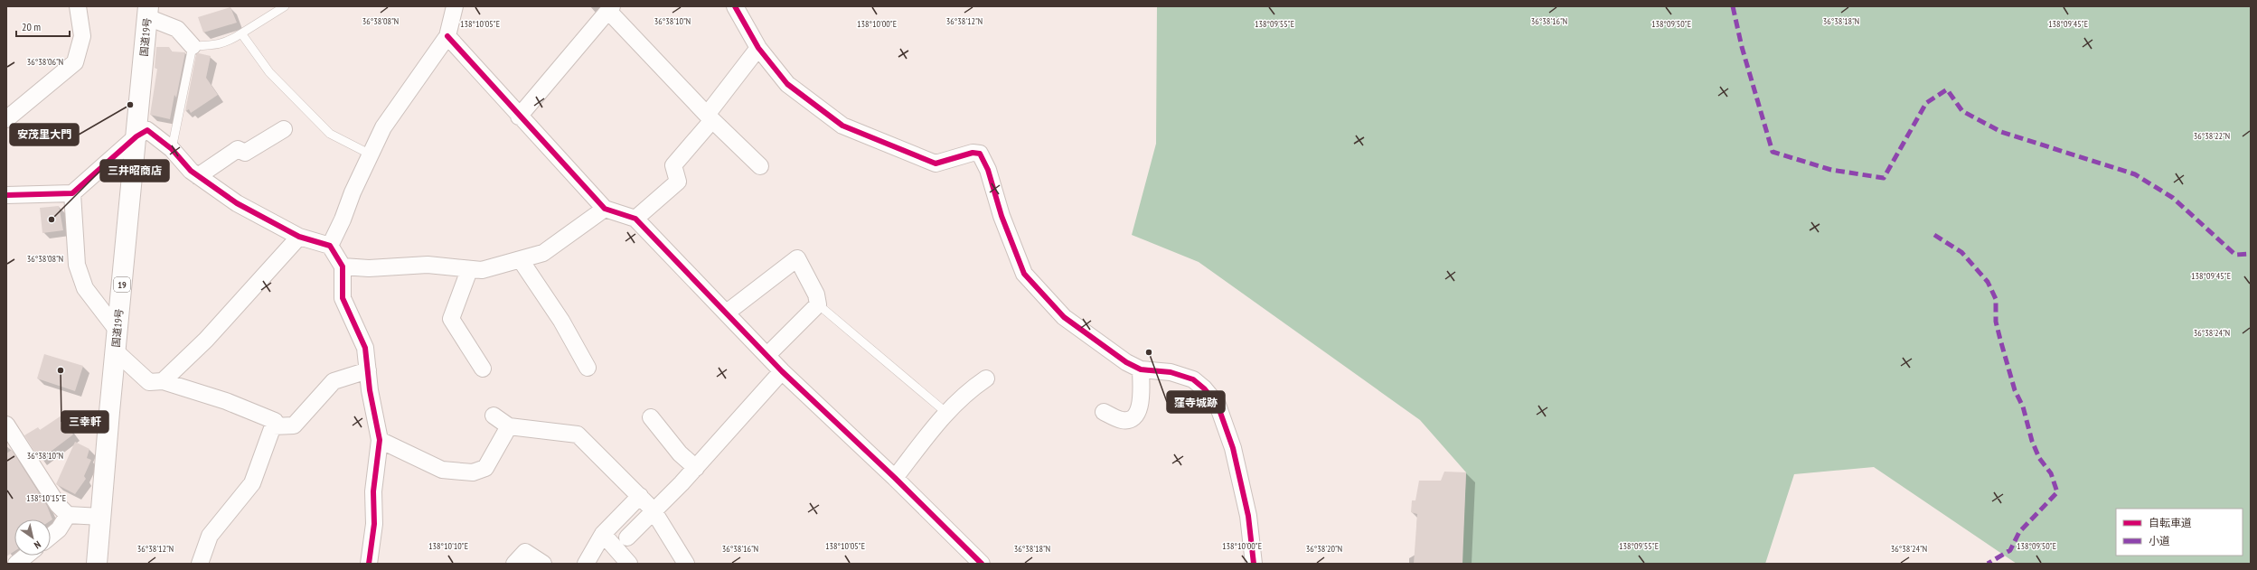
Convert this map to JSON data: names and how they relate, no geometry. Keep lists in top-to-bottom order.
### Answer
{
  "streets": {
    "highway": ["国道19号", "19"]
  },
  "places": [
    "安茂里大門",
    "三井昭商店",
    "窪寺城跡",
    "三幸軒"
  ],
  "legend": ["自転車道", "小道"],
  "scale_bar": "20 m",
  "north": "bottom right",
  "coordinates": [
    "36°38'08\"N",
    "36°38'10\"N",
    "36°38'12\"N",
    "36°38'16\"N",
    "36°38'18\"N",
    "138°10'05\"E",
    "138°09'55\"E",
    "138°09'50\"E",
    "138°10'00\"E",
    "138°09'45\"E",
    "36°38'06\"N",
    "36°38'22\"N",
    "36°38'24\"N",
    "138°10'15\"E",
    "138°10'10\"E",
    "36°38'20\"N"
  ]
}
